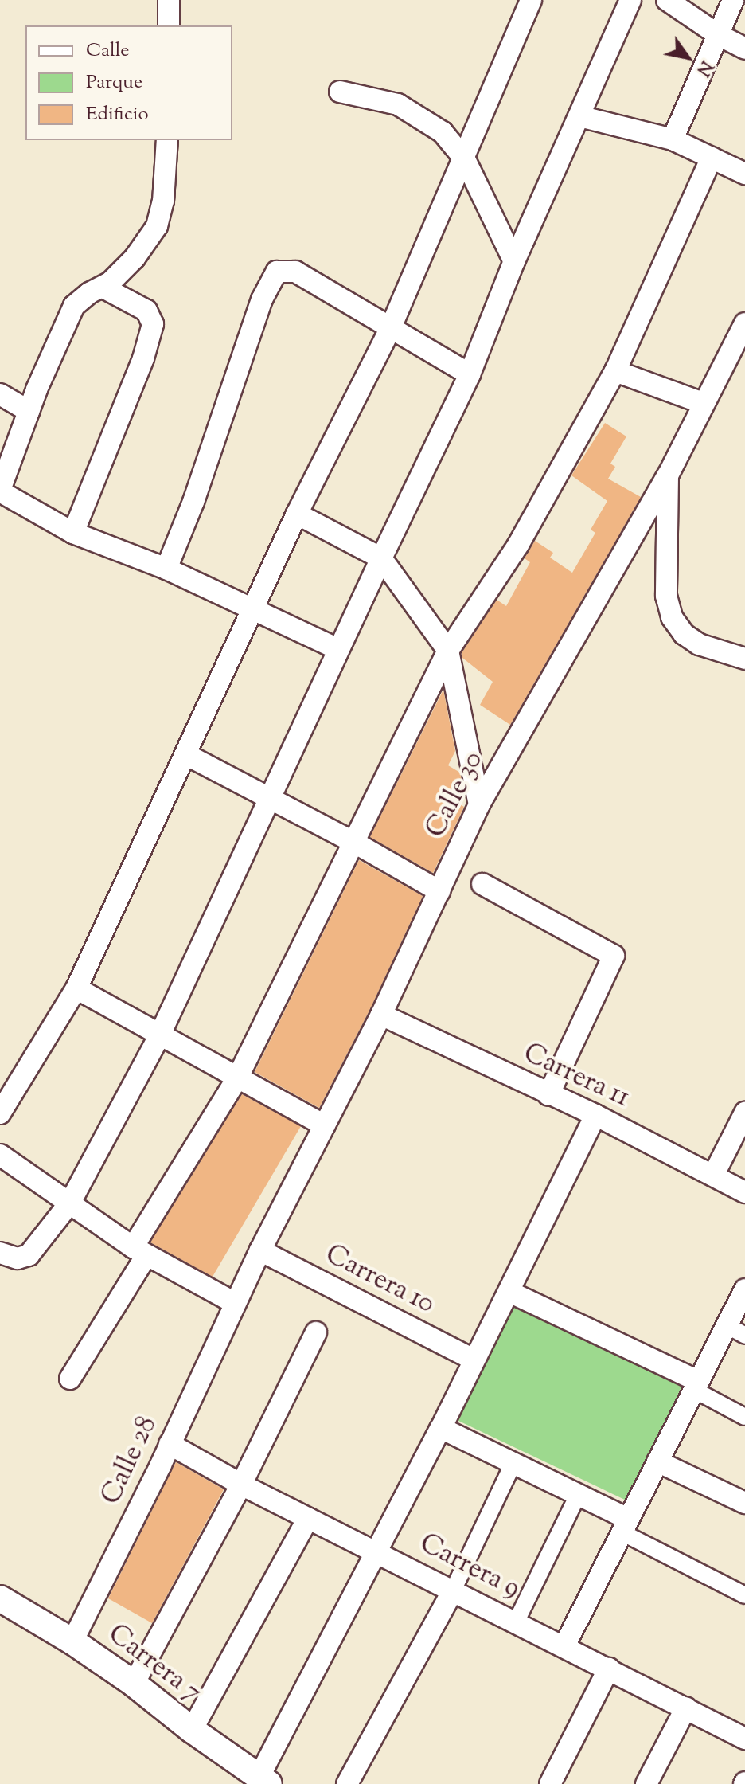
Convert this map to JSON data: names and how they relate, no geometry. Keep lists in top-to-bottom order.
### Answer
{
  "streets": {
    "street": [
      "Calle 30",
      "Carrera 11",
      "Carrera 10",
      "Calle 28",
      "Carrera 9",
      "Carrera 7"
    ]
  },
  "crossings": [
    ["Calle 30", "Carrera 11"],
    ["Calle 30", "Carrera 10"],
    ["Calle 30", "Calle 28"],
    ["Calle 28", "Carrera 9"],
    ["Calle 28", "Carrera 7"]
  ],
  "legend": ["Calle", "Parque", "Edificio"],
  "north": "bottom right"
}
